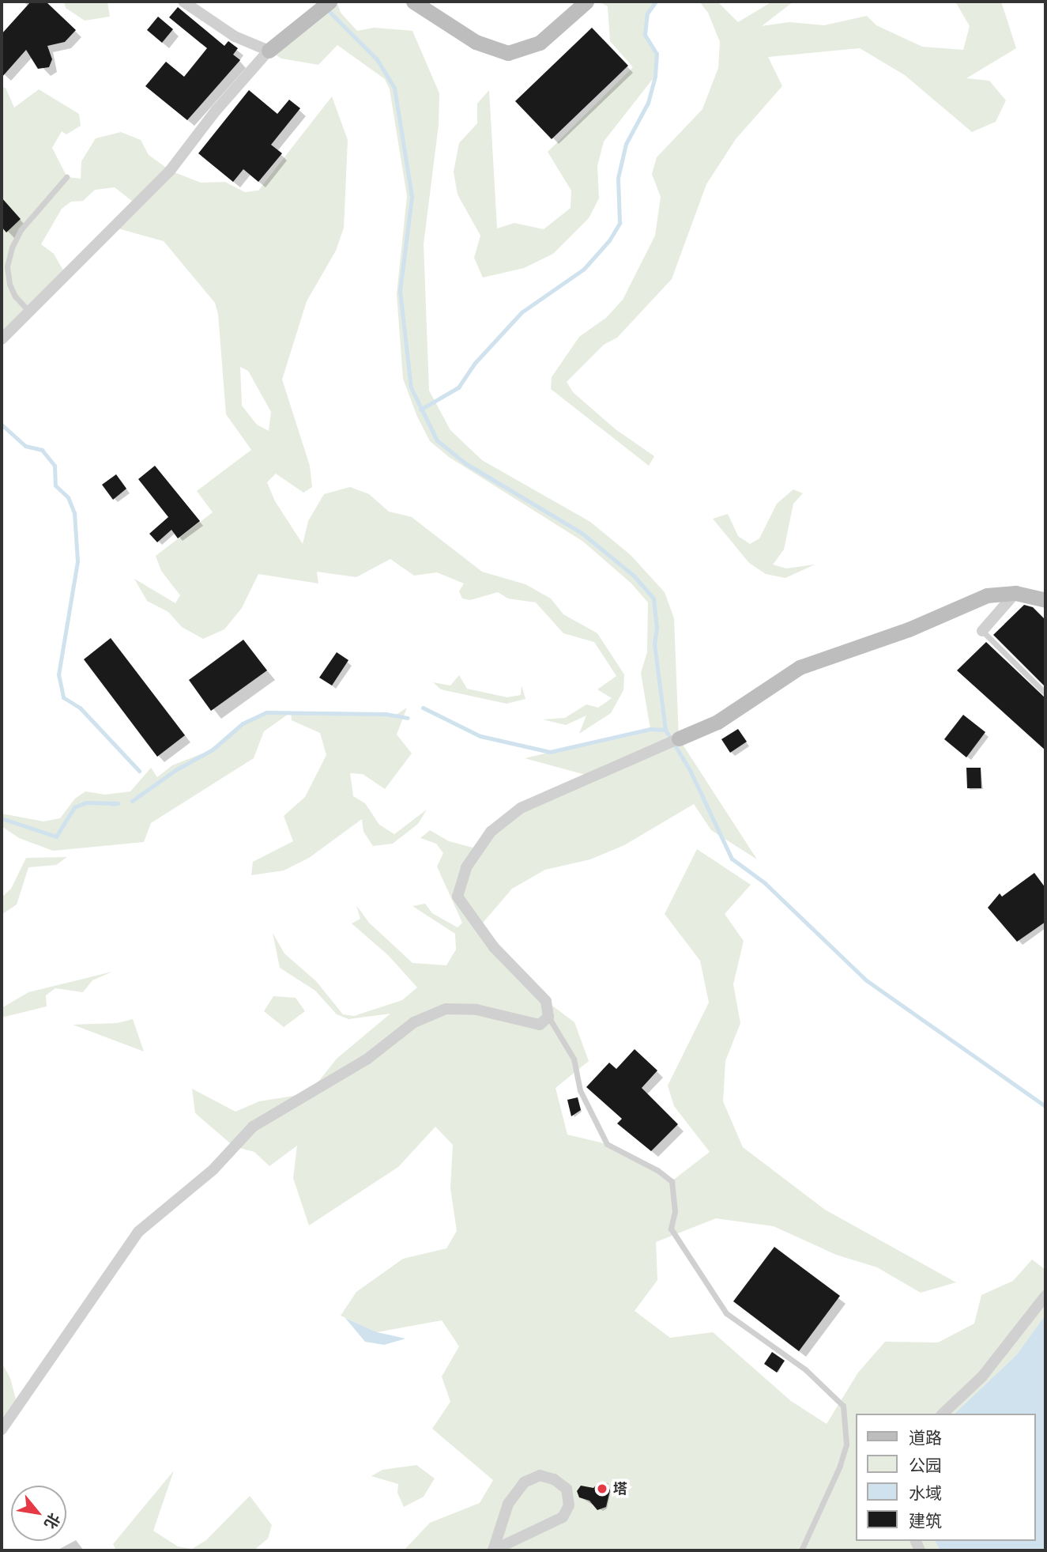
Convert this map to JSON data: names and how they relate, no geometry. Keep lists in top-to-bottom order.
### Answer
{
  "places": ["塔"],
  "legend": [
    "道路",
    "公园",
    "水域",
    "建筑"
  ],
  "north": "bottom right"
}
